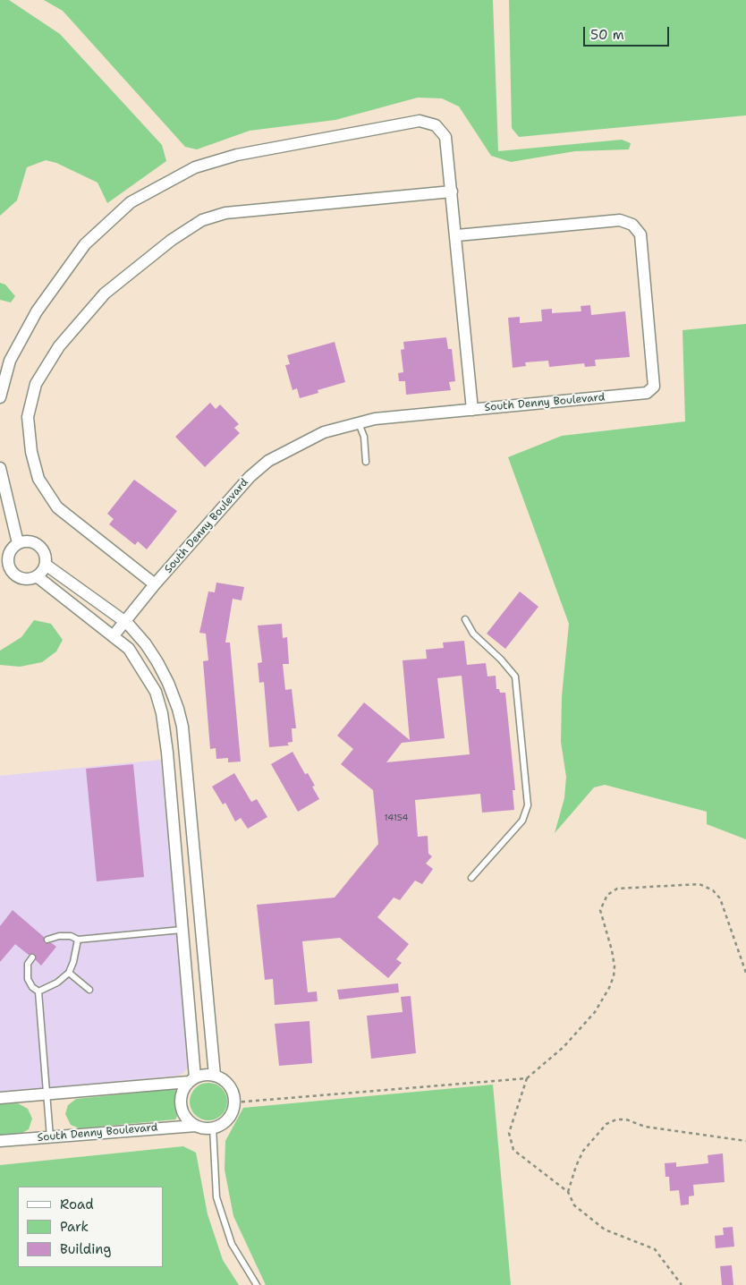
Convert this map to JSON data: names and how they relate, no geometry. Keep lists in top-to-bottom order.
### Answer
{
  "streets": {
    "street": ["South Denny Boulevard"]
  },
  "house_numbers": ["14154"],
  "legend": ["Road", "Park", "Building"],
  "scale_bar": "50 m"
}
